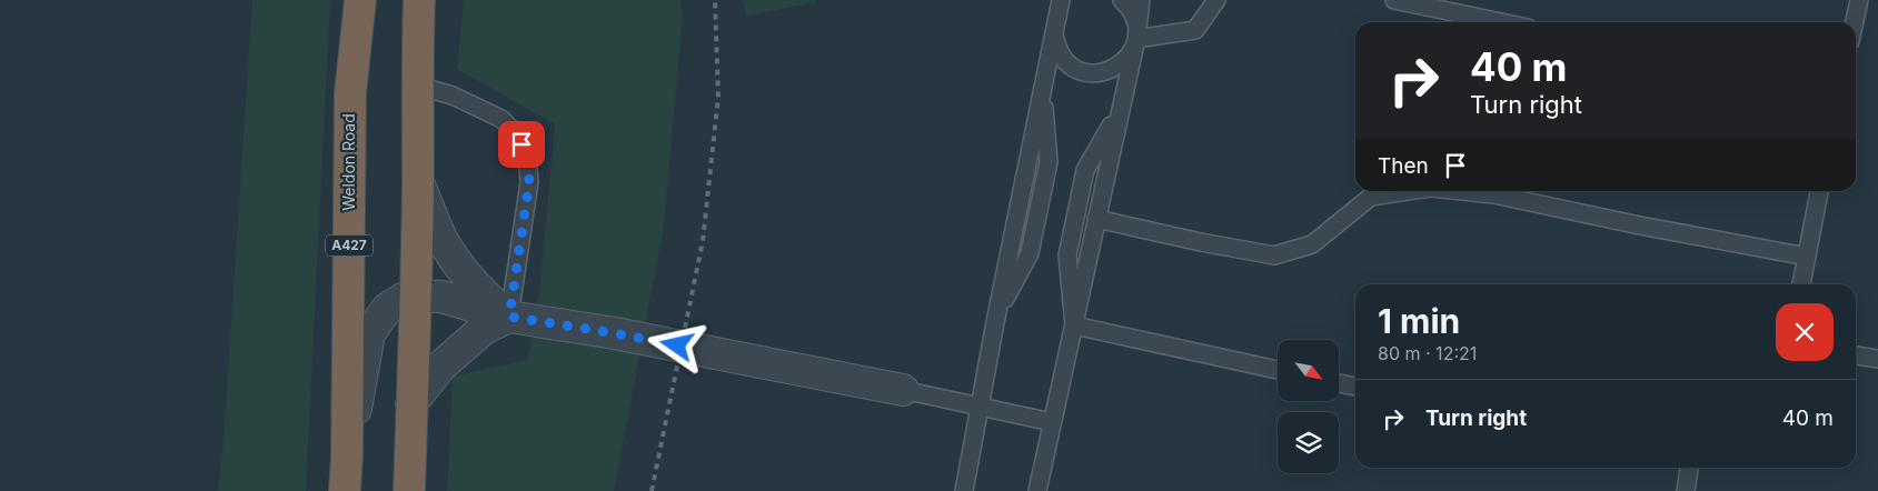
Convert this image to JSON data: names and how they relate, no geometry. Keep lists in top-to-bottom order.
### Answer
{
  "streets": {
    "highway": ["Weldon Road", "A427"]
  },
  "north": "bottom right",
  "page": {
    "turn": ["40 m", "Turn right"],
    "then": "Then",
    "heading": ["1 min", "80 m · 12:21"],
    "list": [
      {
        "name": "Turn right",
        "value": "40 m"
      }
    ]
  }
}
